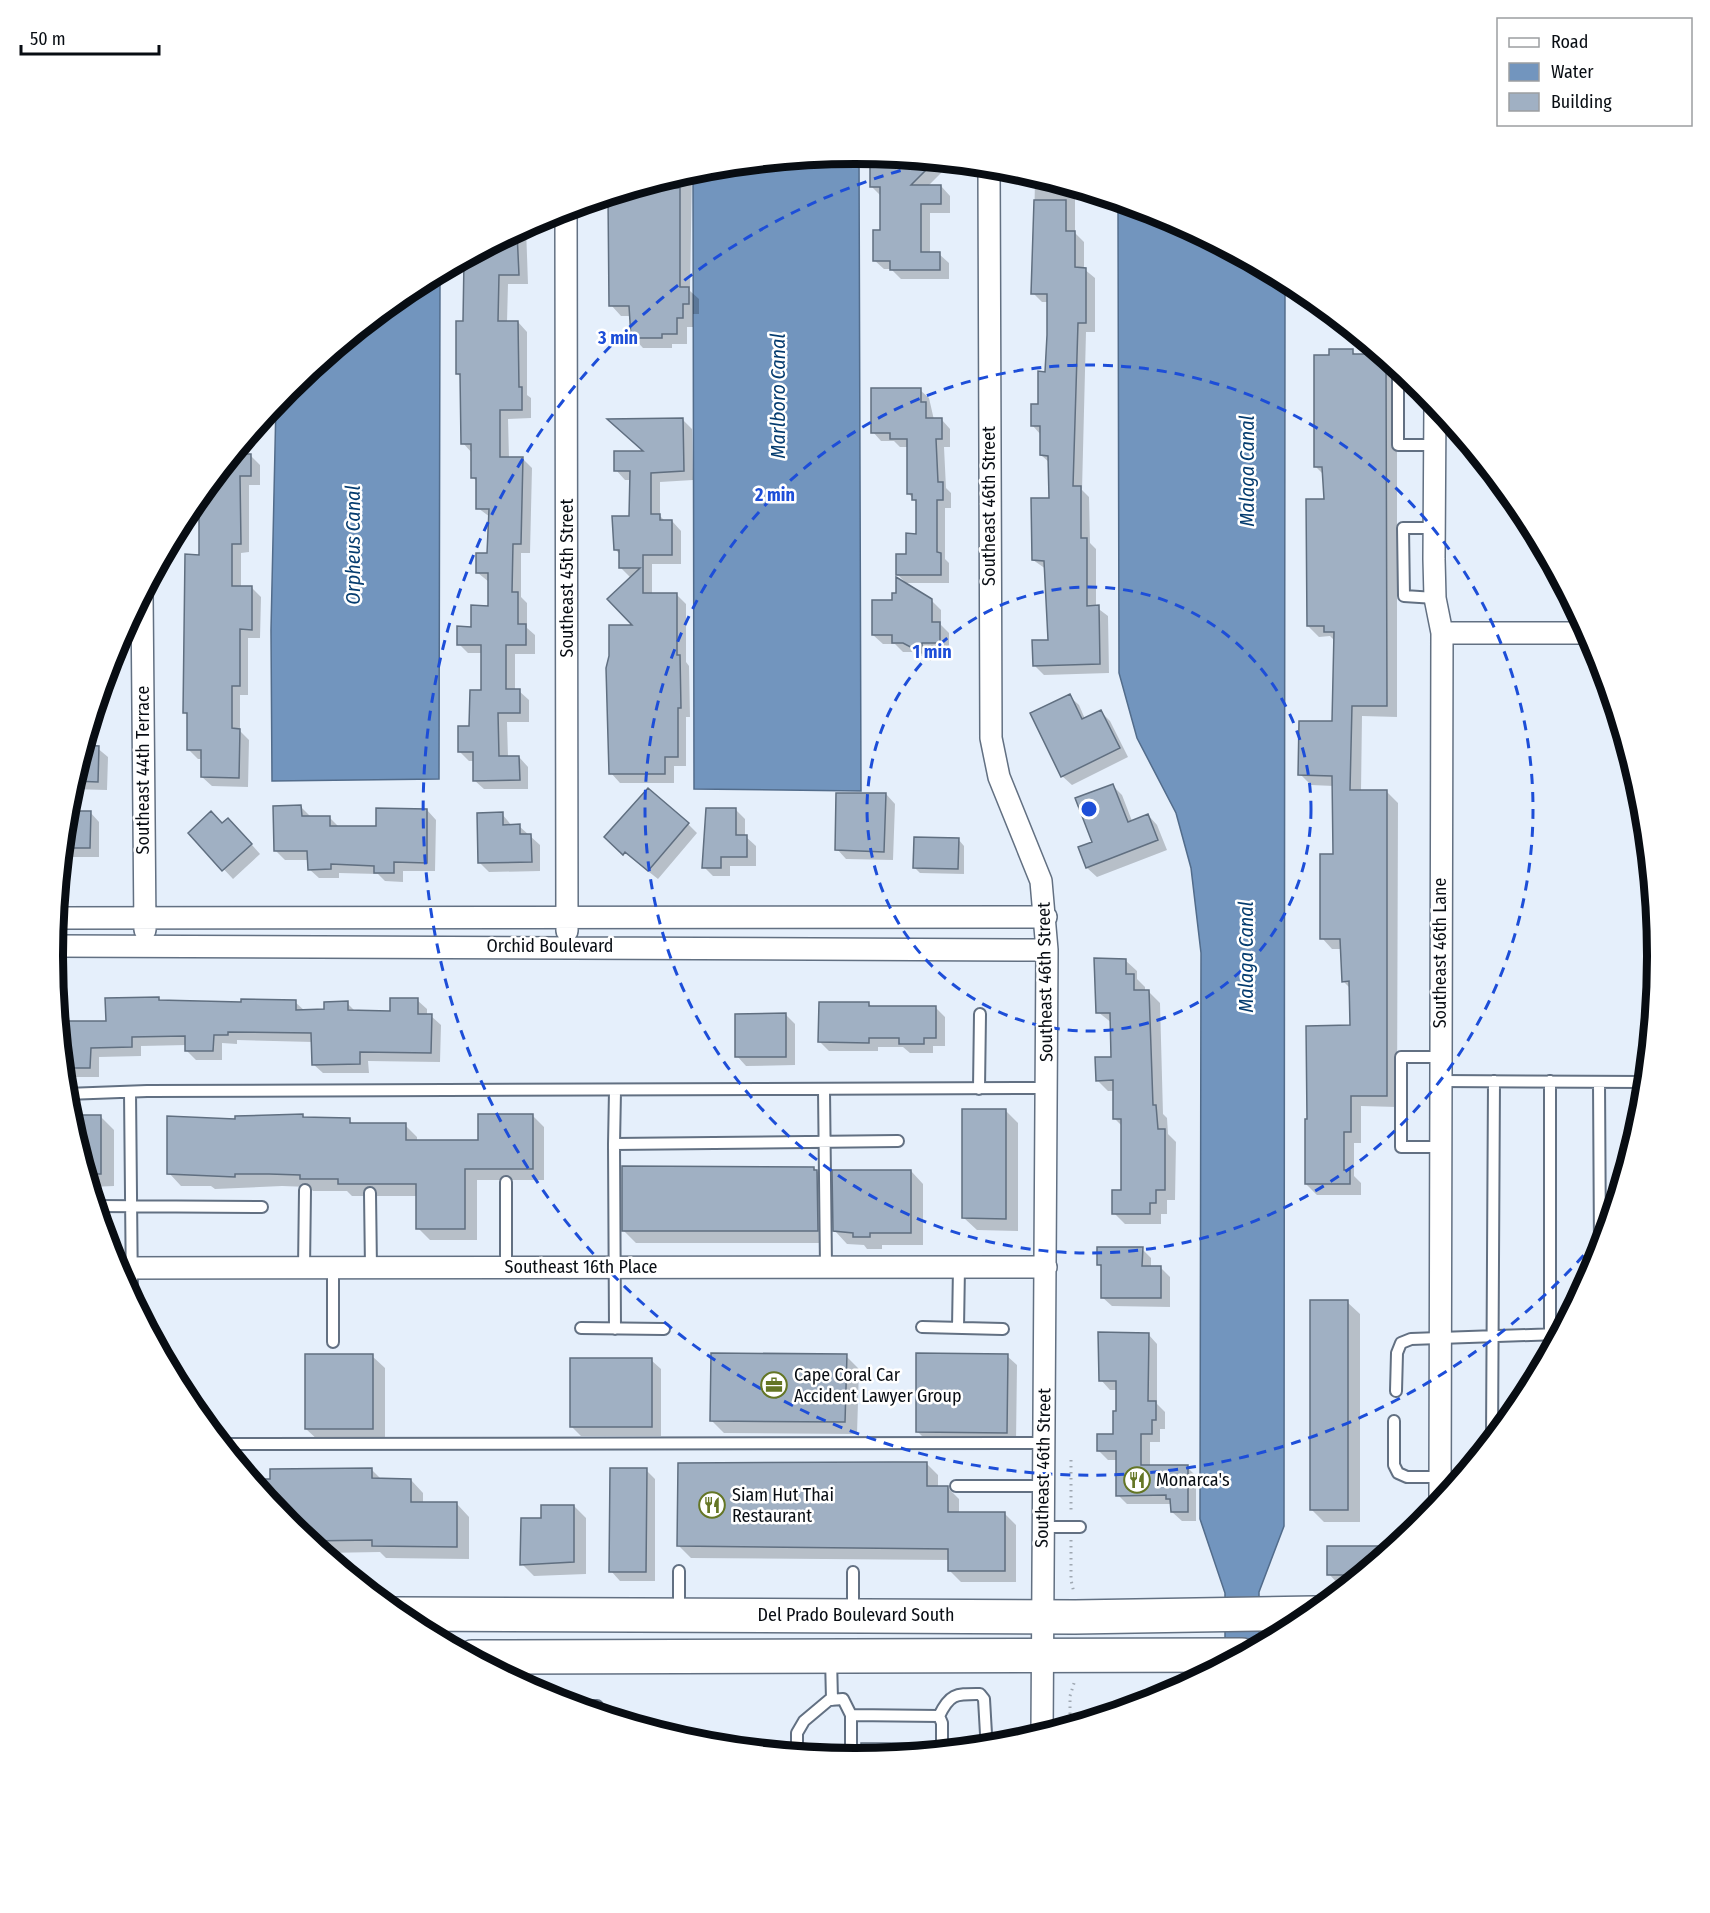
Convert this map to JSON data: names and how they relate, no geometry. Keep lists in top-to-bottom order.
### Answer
{
  "streets": {
    "main road": ["Del Prado Boulevard South"],
    "street": [
      "Southeast 46th Street",
      "Southeast 45th Street",
      "Southeast 44th Terrace",
      "Orchid Boulevard",
      "Southeast 46th Lane",
      "Southeast 16th Place"
    ]
  },
  "crossings": [
    ["Southeast 46th Street", "Orchid Boulevard"],
    ["Southeast 46th Street", "Southeast 16th Place"],
    ["Southeast 46th Street", "Del Prado Boulevard South"],
    ["Southeast 45th Street", "Orchid Boulevard"],
    ["Southeast 44th Terrace", "Orchid Boulevard"]
  ],
  "water": ["Marlboro Canal", "Malaga Canal", "Orpheus Canal"],
  "places": {
    "office": ["Cape Coral Car Accident Lawyer Group"],
    "restaurant": ["Monarca's", "Siam Hut Thai Restaurant"]
  },
  "legend": ["Road", "Water", "Building"],
  "scale_bar": "50 m",
  "rings": ["3 min", "2 min", "1 min"]
}
